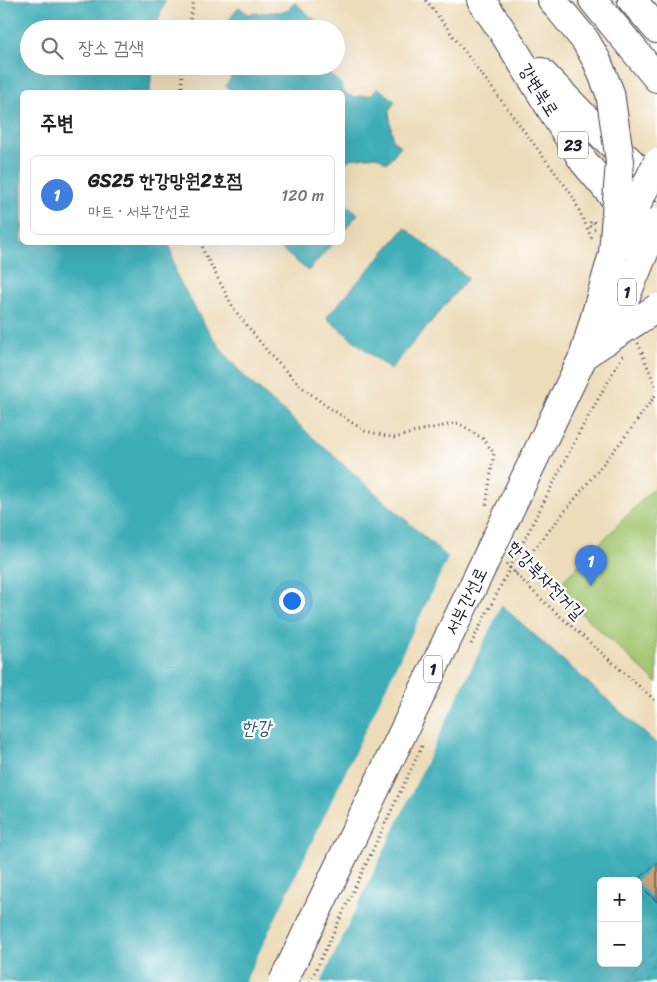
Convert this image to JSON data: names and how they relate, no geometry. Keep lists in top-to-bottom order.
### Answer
{
  "streets": {
    "main road": [
      "강변북로",
      "23",
      "1",
      "서부간선로"
    ],
    "path": ["한강북자전거길"]
  },
  "water": ["한강"],
  "page": {
    "search": "장소 검색",
    "heading": "주변",
    "list": [
      {
        "mark": "1",
        "name": "GS25 한강망원2호점",
        "note": "마트 · 서부간선로",
        "value": "120 m"
      }
    ],
    "pins": "1",
    "map_buttons": ["+", "−"]
  }
}
